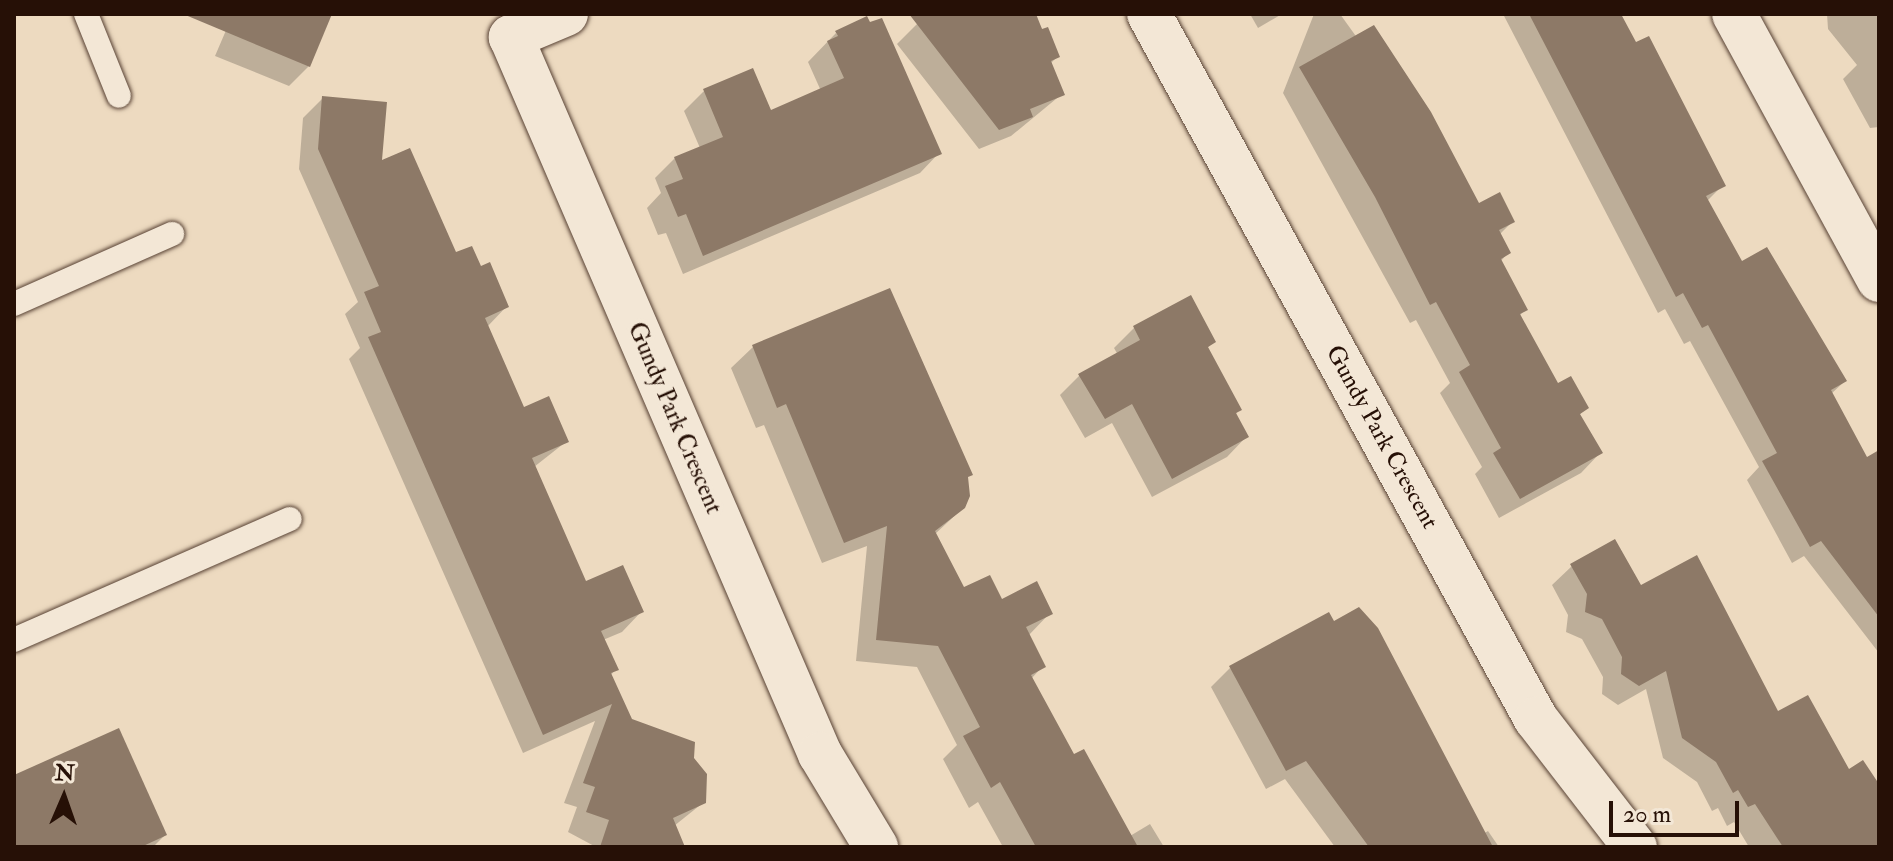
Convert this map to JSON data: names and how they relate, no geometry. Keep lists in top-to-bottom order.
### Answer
{
  "streets": {
    "street": ["Gundy Park Crescent"]
  },
  "scale_bar": "20 m",
  "north": "top"
}
